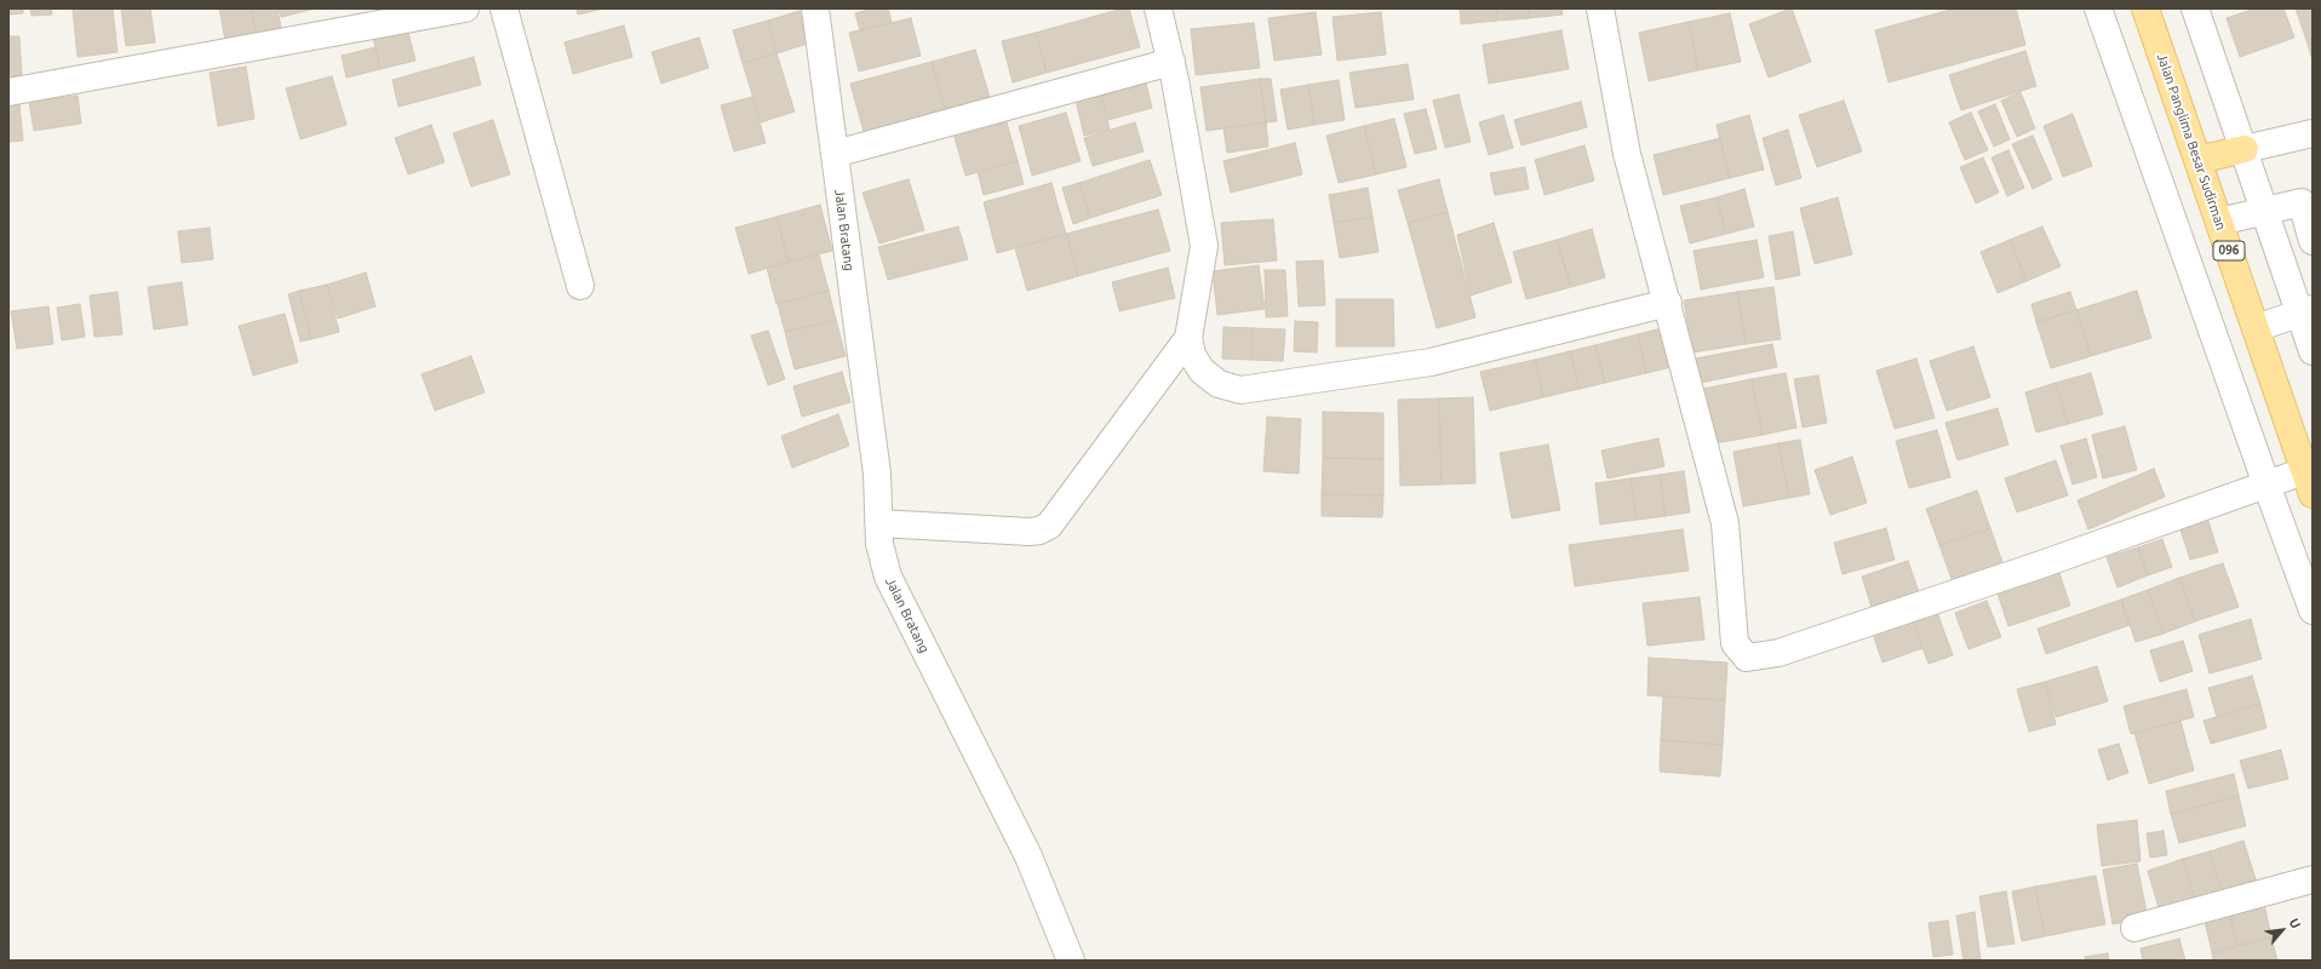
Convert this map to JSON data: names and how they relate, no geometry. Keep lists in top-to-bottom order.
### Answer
{
  "streets": {
    "main road": ["Jalan Panglima Besar Sudirman", "096"],
    "street": ["Jalan Bratang"]
  },
  "north": "top right"
}
